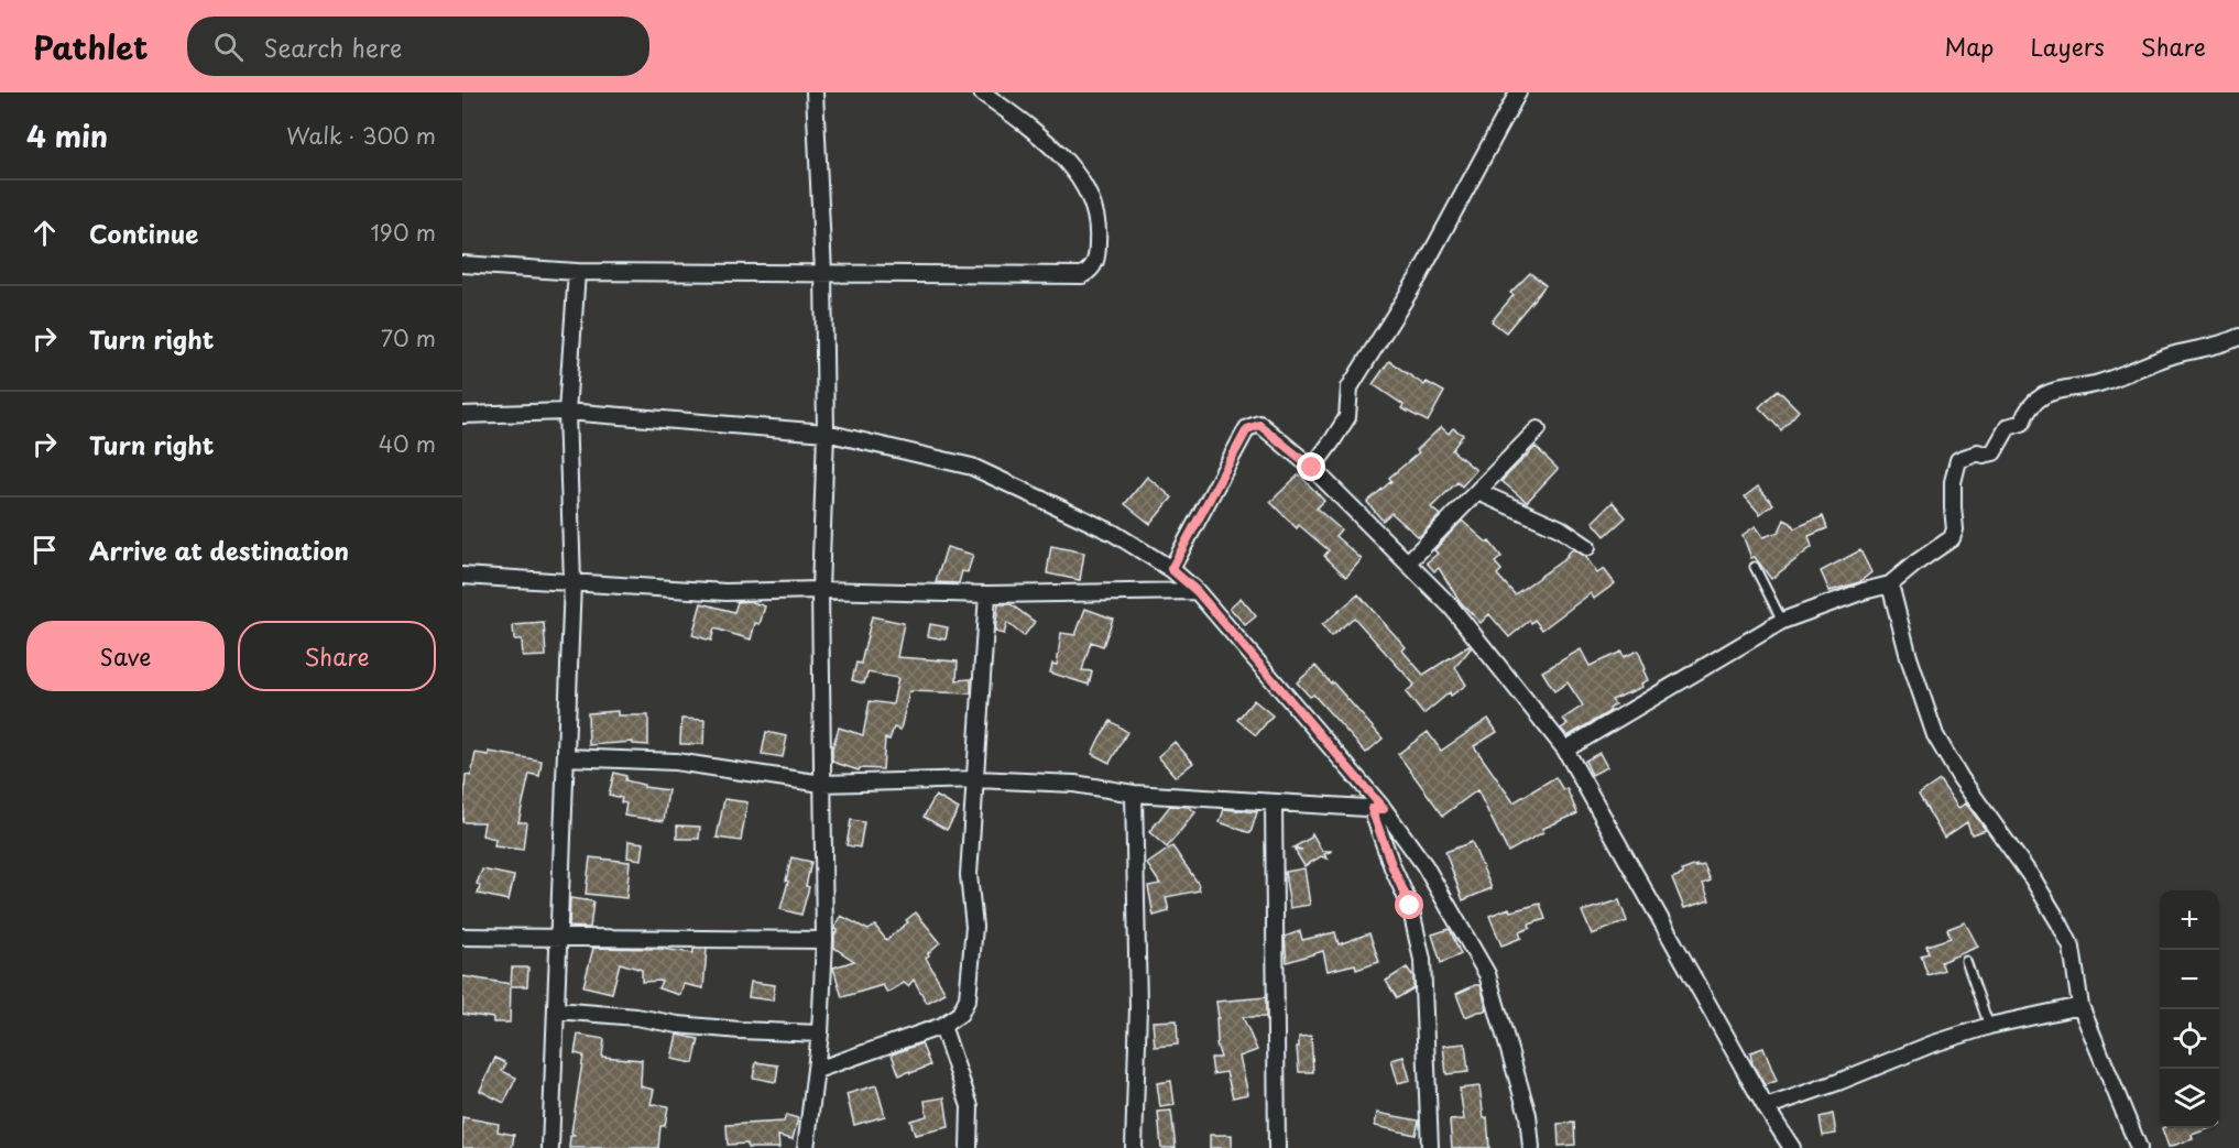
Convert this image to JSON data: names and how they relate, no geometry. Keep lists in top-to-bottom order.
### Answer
{
  "page": {
    "header": "Pathlet",
    "search": "Search here",
    "nav": ["Map", "Layers", "Share"],
    "heading": ["4 min", "Walk · 300 m"],
    "list": [
      ["Continue", "190 m"],
      ["Turn right", "70 m"],
      ["Turn right", "40 m"],
      "Arrive at destination"
    ],
    "buttons": ["Save", "Share"],
    "map_buttons": ["+", "−"]
  }
}
